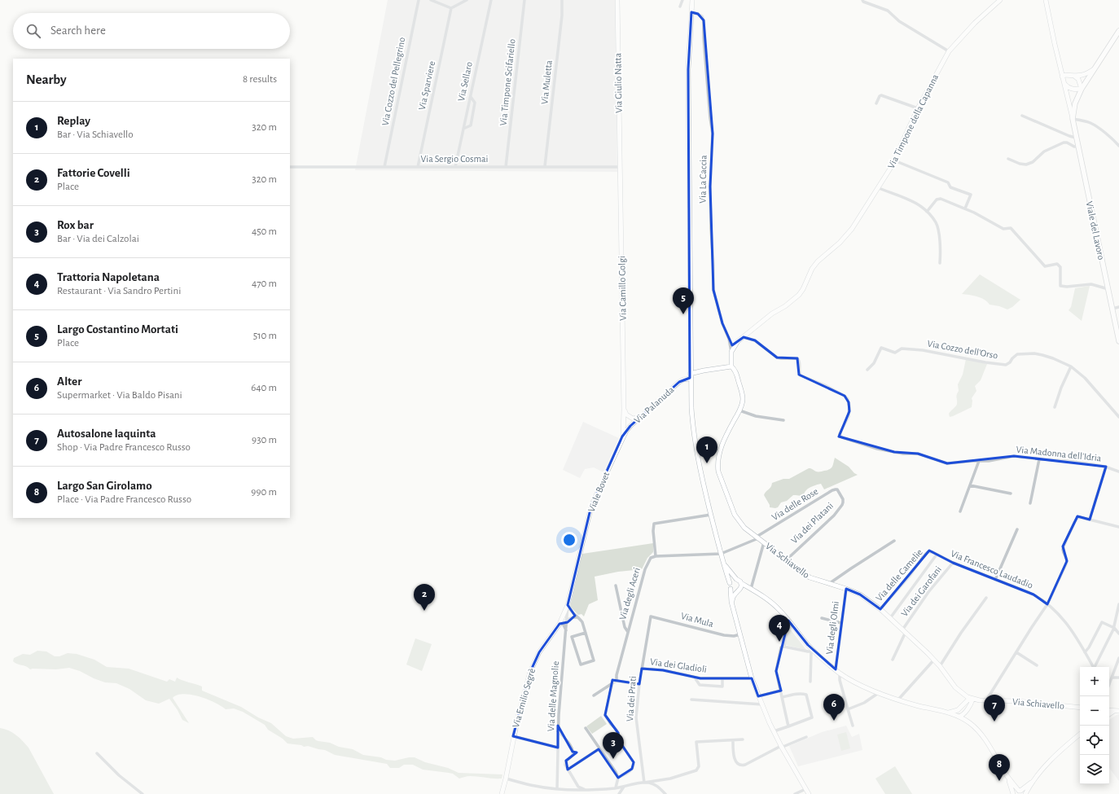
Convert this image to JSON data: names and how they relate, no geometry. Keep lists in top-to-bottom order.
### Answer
{
  "streets": {
    "main road": ["Viale del Lavoro"],
    "street": [
      "Via Cozzo del Pellegrino",
      "Via Sellaro",
      "Via Timpone Scifariello",
      "Via Muletta",
      "Via Giulio Natta",
      "Via Sparviere",
      "Via Timpone della Capanna",
      "Via Sergio Cosmai",
      "Via La Caccia",
      "Via Camillo Golgi",
      "Via Cozzo dell'Orso",
      "Via Palanuda",
      "Via Madonna dell'Idria",
      "Viale Bovet",
      "Via delle Rose",
      "Via dei Platani",
      "Via Schiavello",
      "Via Francesco Laudadio",
      "Via delle Camelie",
      "Via dei Garofani",
      "Via degli Aceri",
      "Via Mula",
      "Via degli Olmi",
      "Via dei Gladioli",
      "Via delle Magnolie",
      "Via Emilio Segrè",
      "Via dei Prati"
    ]
  },
  "crossings": [
    ["Via Cozzo del Pellegrino", "Via Sergio Cosmai"],
    ["Via Sellaro", "Via Sergio Cosmai"],
    ["Via Timpone Scifariello", "Via Sergio Cosmai"],
    ["Via Muletta", "Via Sergio Cosmai"],
    ["Via Giulio Natta", "Via Sergio Cosmai"],
    ["Via Giulio Natta", "Via Camillo Golgi"],
    ["Via Sparviere", "Via Sergio Cosmai"],
    ["Via Timpone della Capanna", "Via Madonna dell'Idria"],
    ["Via Sergio Cosmai", "Via Camillo Golgi"],
    ["Via Camillo Golgi", "Via Palanuda"],
    ["Via Camillo Golgi", "Viale Bovet"],
    ["Via Palanuda", "Viale Bovet"],
    ["Via Palanuda", "Via Schiavello"],
    ["Viale Bovet", "Via delle Magnolie"],
    ["Viale Bovet", "Via Emilio Segrè"],
    ["Via delle Rose", "Via dei Platani"],
    ["Via delle Rose", "Via Schiavello"],
    ["Via dei Platani", "Via Schiavello"],
    ["Via Schiavello", "Via delle Camelie"],
    ["Via Schiavello", "Via dei Garofani"],
    ["Via Schiavello", "Via degli Olmi"],
    ["Via Francesco Laudadio", "Via delle Camelie"],
    ["Via Francesco Laudadio", "Via dei Garofani"],
    ["Via Mula", "Via dei Prati"],
    ["Via dei Gladioli", "Via dei Prati"]
  ],
  "page": {
    "search": "Search here",
    "heading": ["Nearby", "8 results"],
    "list": [
      {
        "mark": "1",
        "name": "Replay",
        "note": "Bar · Via Schiavello",
        "value": "320 m"
      },
      {
        "mark": "2",
        "name": "Fattorie Covelli",
        "note": "Place",
        "value": "320 m"
      },
      {
        "mark": "3",
        "name": "Rox bar",
        "note": "Bar · Via dei Calzolai",
        "value": "450 m"
      },
      {
        "mark": "4",
        "name": "Trattoria Napoletana",
        "note": "Restaurant · Via Sandro Pertini",
        "value": "470 m"
      },
      {
        "mark": "5",
        "name": "Largo Costantino Mortati",
        "note": "Place",
        "value": "510 m"
      },
      {
        "mark": "6",
        "name": "Alter",
        "note": "Supermarket · Via Baldo Pisani",
        "value": "640 m"
      },
      {
        "mark": "7",
        "name": "Autosalone Iaquinta",
        "note": "Shop · Via Padre Francesco Russo",
        "value": "930 m"
      },
      {
        "mark": "8",
        "name": "Largo San Girolamo",
        "note": "Place · Via Padre Francesco Russo",
        "value": "990 m"
      }
    ],
    "pins": [
      "5",
      "1",
      "2",
      "4",
      "6",
      "7",
      "3",
      "8"
    ],
    "map_buttons": ["+", "−"]
  }
}
